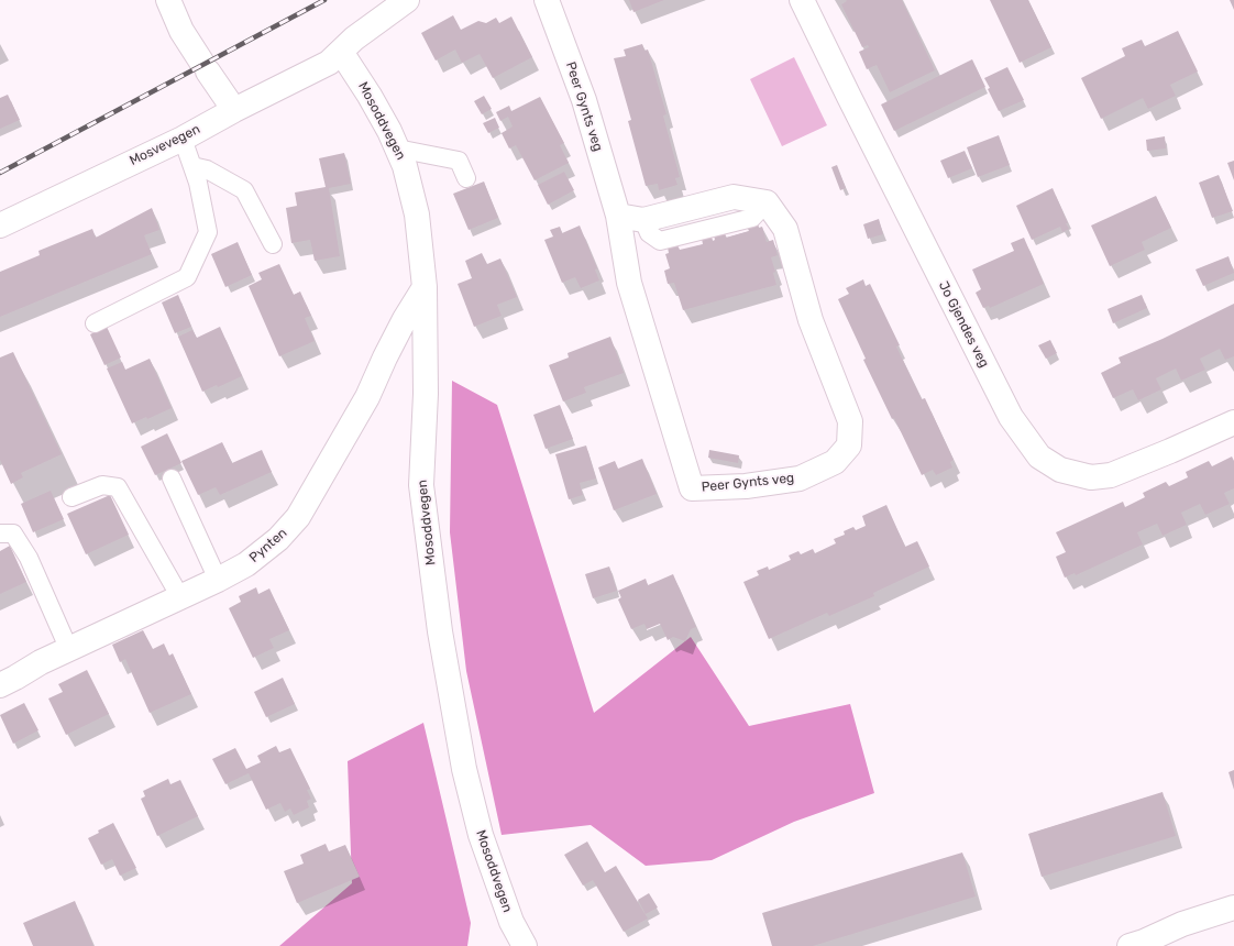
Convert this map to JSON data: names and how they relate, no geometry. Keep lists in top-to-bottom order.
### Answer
{
  "streets": {
    "street": [
      "Peer Gynts veg",
      "Mosoddvegen",
      "Mosvevegen",
      "Jo Gjendes veg",
      "Pynten"
    ]
  },
  "crossings": [
    ["Mosoddvegen", "Mosvevegen"],
    ["Mosoddvegen", "Pynten"]
  ]
}
